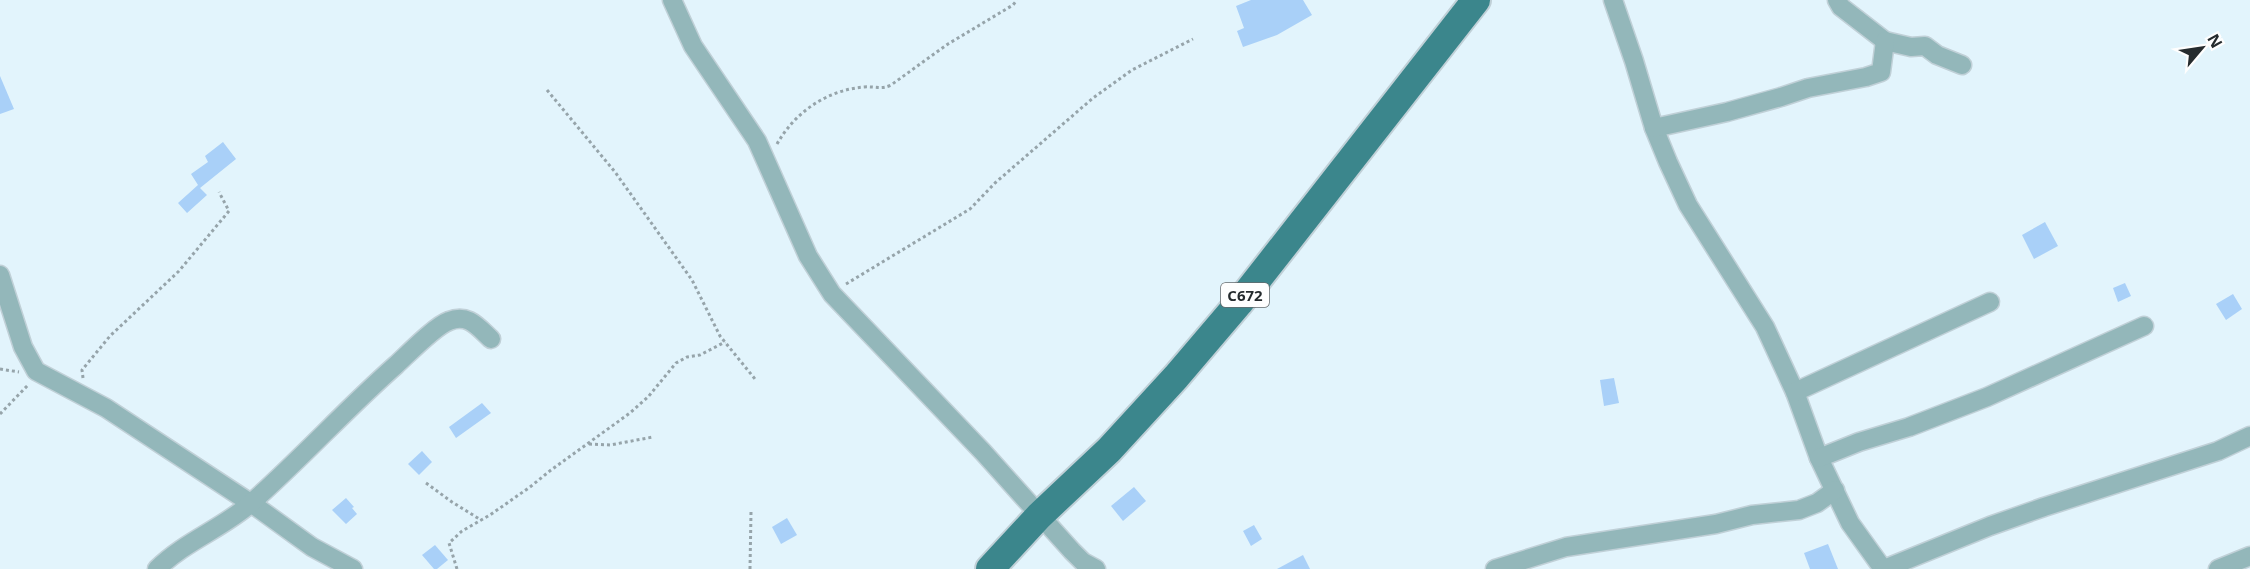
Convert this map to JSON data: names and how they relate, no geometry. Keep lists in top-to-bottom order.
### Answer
{
  "streets": {
    "main road": ["C672"]
  },
  "north": "top right"
}
